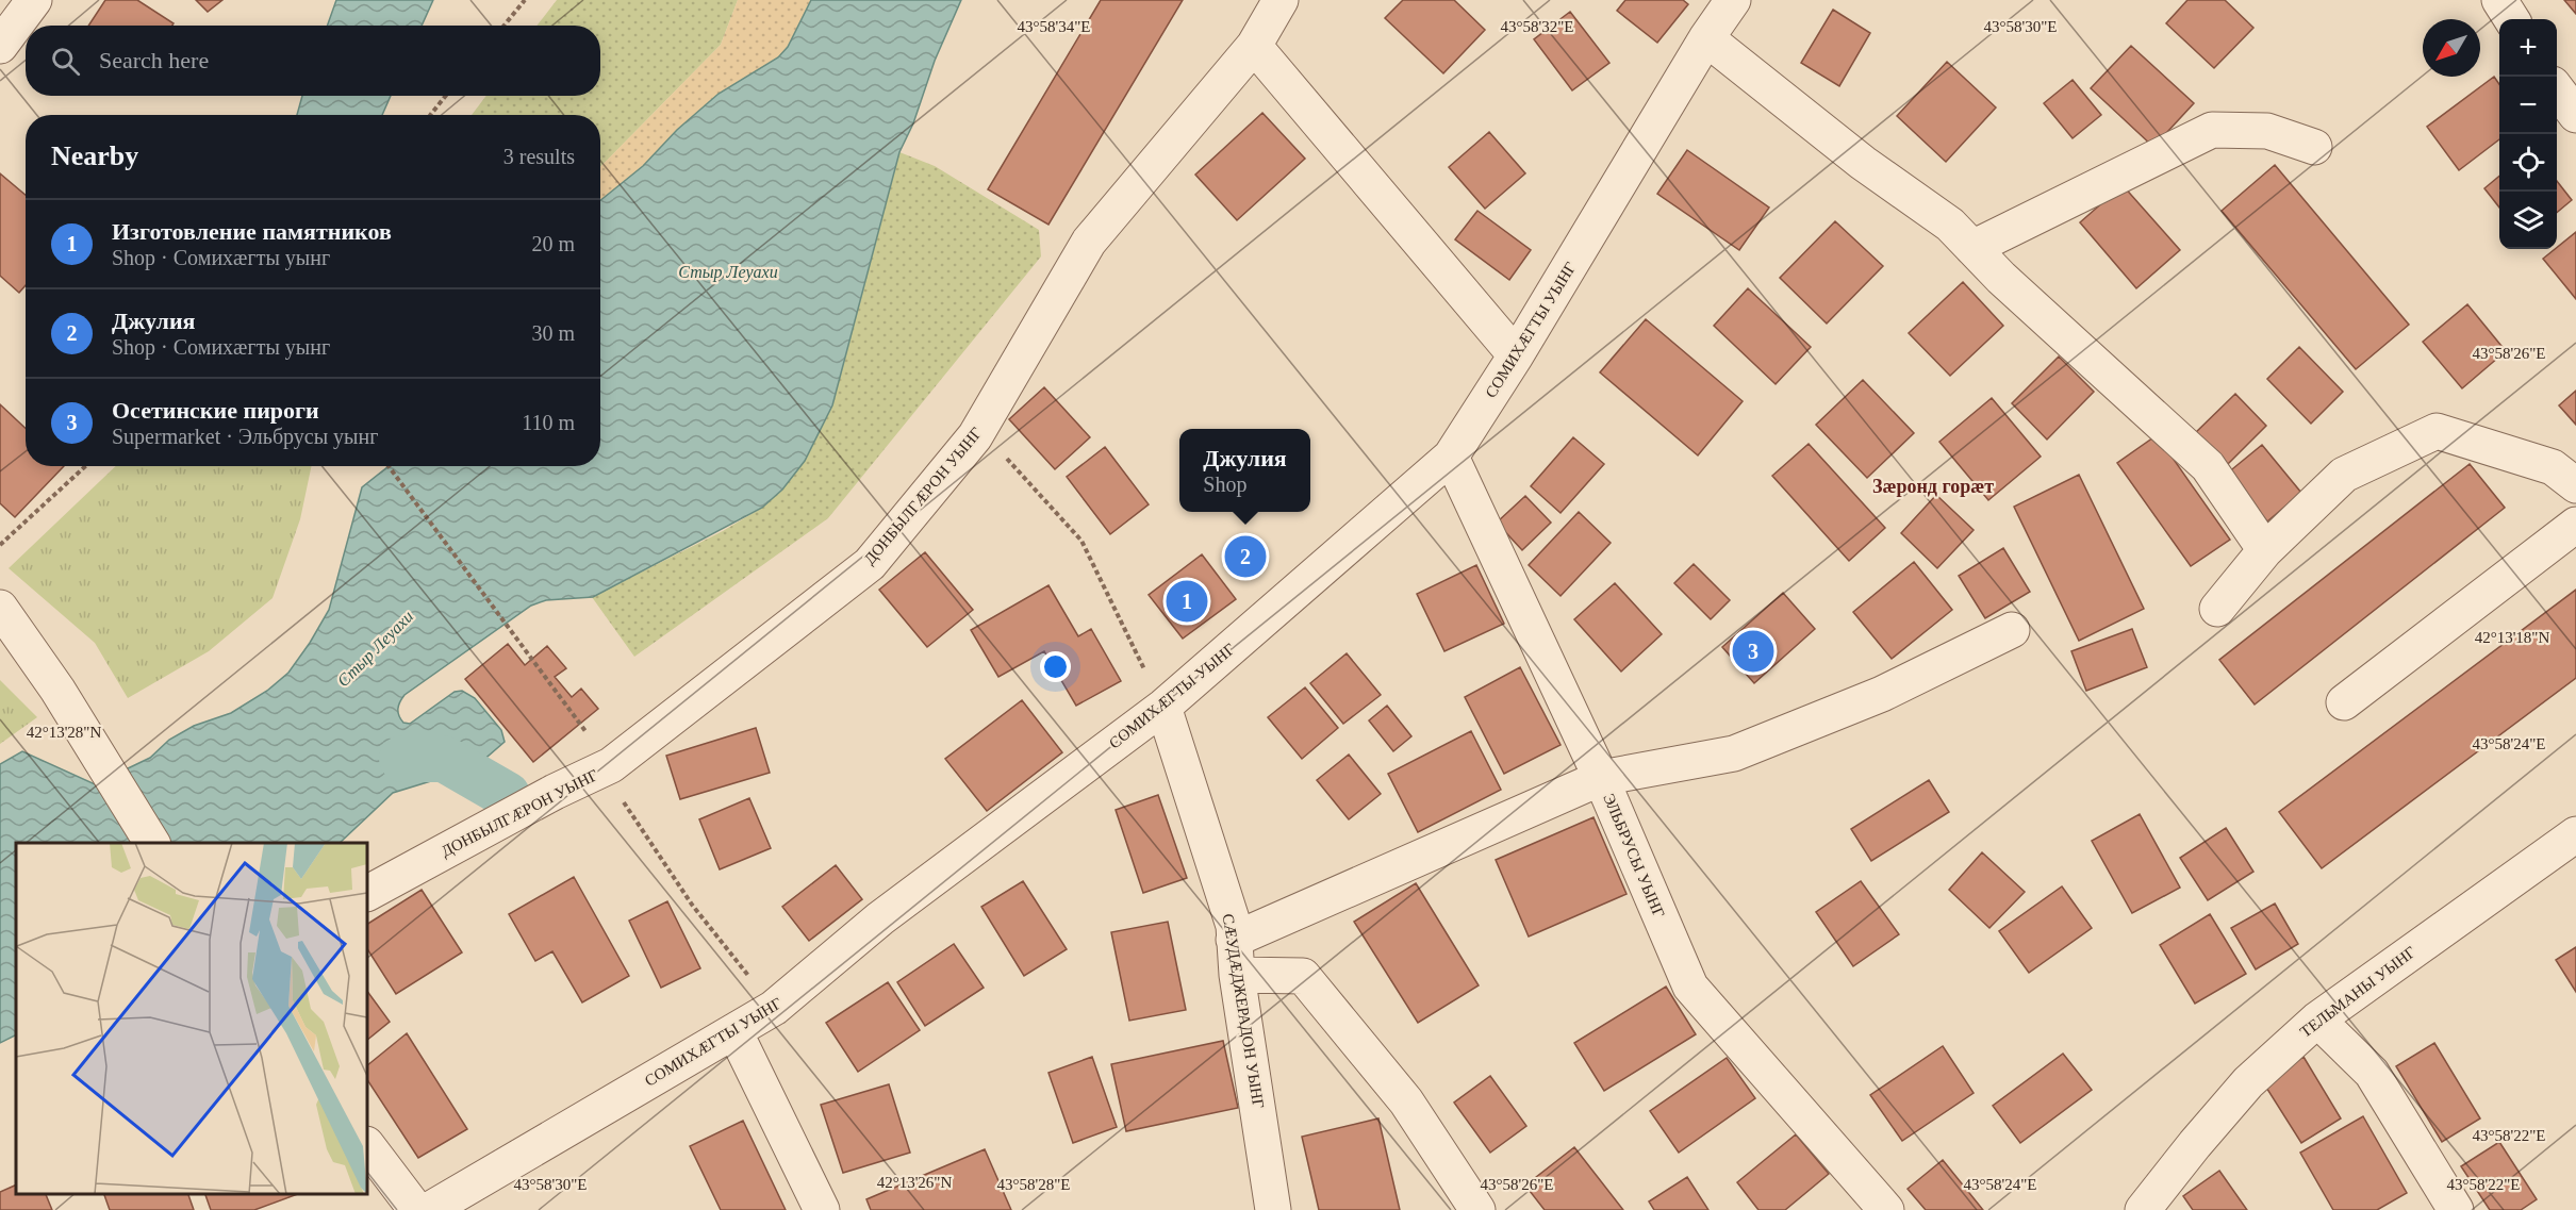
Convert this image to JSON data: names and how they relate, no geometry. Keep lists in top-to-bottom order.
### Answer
{
  "streets": {
    "street": [
      "СОМИХÆГТЫ УЫНГ",
      "ДОНБЫЛГÆРОН УЫНГ",
      "ЭЛЬБРУСЫ УЫНГ",
      "ТЕЛЬМАНЫ УЫНГ",
      "СÆУДÆДЖЕРАДОН УЫНГ"
    ]
  },
  "crossings": [
    ["СОМИХÆГТЫ УЫНГ", "ЭЛЬБРУСЫ УЫНГ"],
    ["СОМИХÆГТЫ УЫНГ", "СÆУДÆДЖЕРАДОН УЫНГ"]
  ],
  "districts": ["Зæронд горæт"],
  "water": ["Стыр Леуахи"],
  "north": "bottom left",
  "page": {
    "map_buttons": ["+", "−"],
    "search": "Search here",
    "heading": ["Nearby", "3 results"],
    "list": [
      {
        "mark": "1",
        "name": "Изготовление памятников",
        "note": "Shop · Сомихæгты уынг",
        "value": "20 m"
      },
      {
        "mark": "2",
        "name": "Джулия",
        "note": "Shop · Сомихæгты уынг",
        "value": "30 m"
      },
      {
        "mark": "3",
        "name": "Осетинские пироги",
        "note": "Supermarket · Эльбрусы уынг",
        "value": "110 m"
      }
    ],
    "popup": ["Джулия", "Shop"],
    "pins": ["2", "1", "3"]
  },
  "coordinates": [
    "43°58'34\"E",
    "43°58'32\"E",
    "43°58'30\"E",
    "43°58'26\"E",
    "42°13'18\"N",
    "42°13'28\"N",
    "43°58'24\"E",
    "43°58'22\"E",
    "42°13'26\"N",
    "43°58'28\"E"
  ]
}
